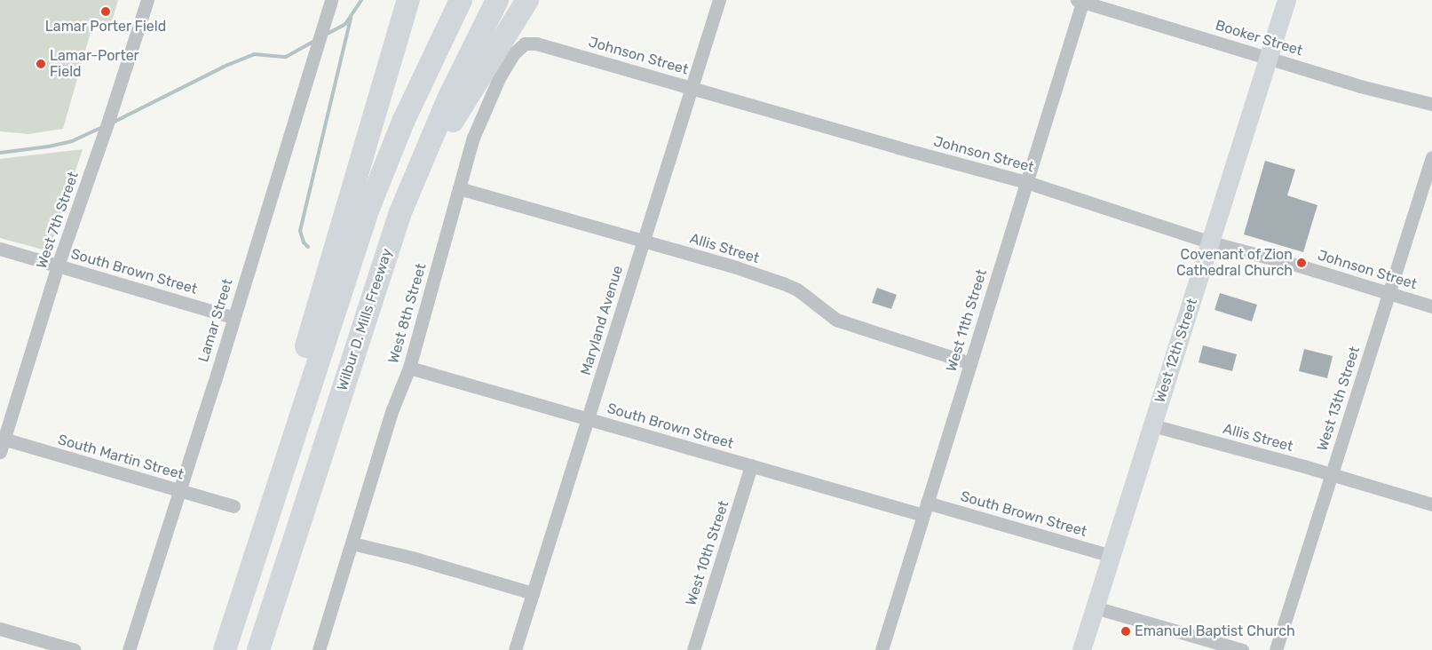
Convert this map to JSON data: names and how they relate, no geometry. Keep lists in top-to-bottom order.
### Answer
{
  "streets": {
    "highway": ["Wilbur D. Mills Freeway"],
    "main road": ["West 12th Street"],
    "street": [
      "Booker Street",
      "Johnson Street",
      "West 7th Street",
      "Allis Street",
      "South Brown Street",
      "West 8th Street",
      "Lamar Street",
      "Maryland Avenue",
      "West 11th Street",
      "West 13th Street",
      "South Martin Street",
      "West 10th Street"
    ]
  },
  "crossings": [
    ["Booker Street", "West 11th Street"],
    ["Booker Street", "West 12th Street"],
    ["Johnson Street", "West 8th Street"],
    ["Johnson Street", "Maryland Avenue"],
    ["Johnson Street", "West 11th Street"],
    ["Johnson Street", "West 12th Street"],
    ["Johnson Street", "West 13th Street"],
    ["West 7th Street", "South Brown Street"],
    ["West 7th Street", "South Martin Street"],
    ["Allis Street", "West 8th Street"],
    ["Allis Street", "Maryland Avenue"],
    ["Allis Street", "West 11th Street"],
    ["Allis Street", "West 12th Street"],
    ["Allis Street", "West 13th Street"],
    ["South Brown Street", "West 8th Street"],
    ["South Brown Street", "Lamar Street"],
    ["South Brown Street", "Maryland Avenue"],
    ["South Brown Street", "West 11th Street"],
    ["South Brown Street", "West 12th Street"],
    ["South Brown Street", "West 10th Street"],
    ["Lamar Street", "South Martin Street"]
  ],
  "places": [
    "Lamar Porter Field",
    "Lamar-Porter Field",
    "Covenant of Zion Cathedral Church",
    "Emanuel Baptist Church"
  ]
}
